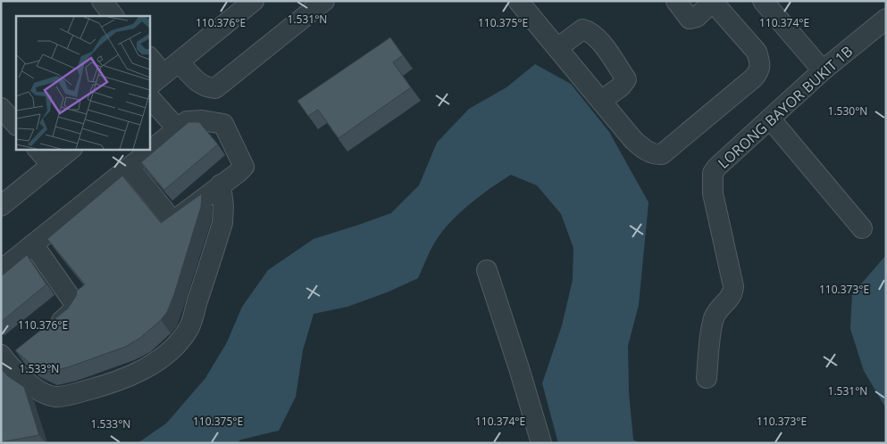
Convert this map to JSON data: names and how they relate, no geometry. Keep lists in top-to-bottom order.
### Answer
{
  "streets": {
    "street": ["LORONG BAYOR BUKIT 1B"]
  },
  "coordinates": [
    "1.531°N",
    "110.376°E",
    "110.375°E",
    "110.374°E",
    "1.530°N",
    "110.373°E",
    "1.533°N"
  ]
}
